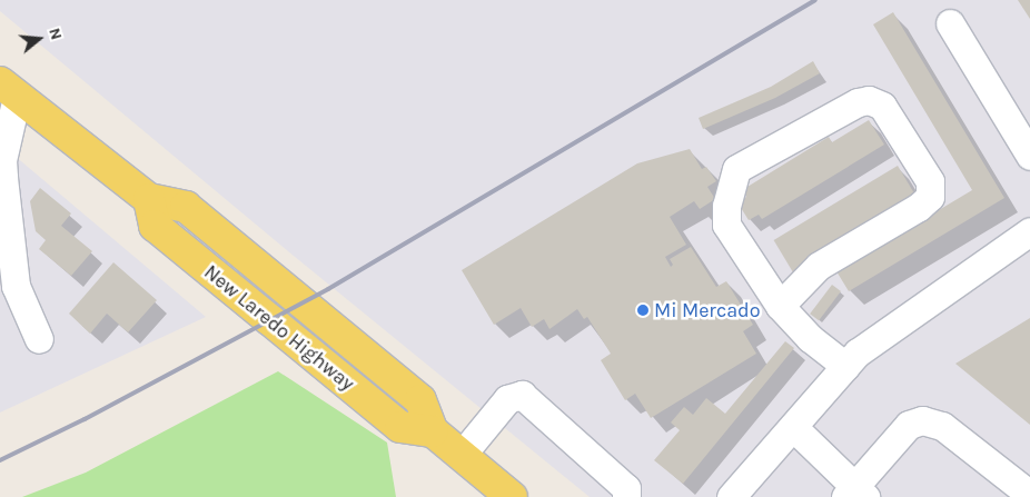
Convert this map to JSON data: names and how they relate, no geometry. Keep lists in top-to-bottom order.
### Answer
{
  "streets": {
    "main road": ["New Laredo Highway"]
  },
  "places": ["Mi Mercado"],
  "north": "right"
}
